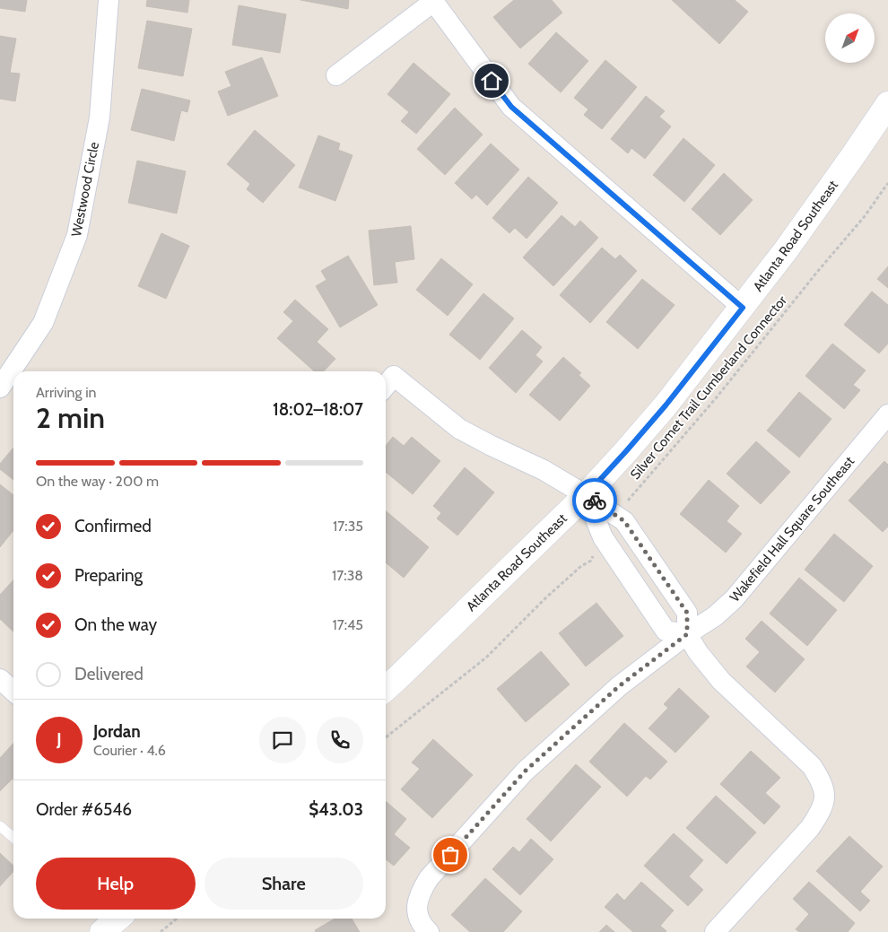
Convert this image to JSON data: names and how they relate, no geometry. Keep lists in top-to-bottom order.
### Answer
{
  "streets": {
    "main road": ["Atlanta Road Southeast"],
    "street": ["Westwood Circle", "Wakefield Hall Square Southeast"],
    "path": ["Silver Comet Trail Cumberland Connector"]
  },
  "north": "top right",
  "page": {
    "heading": ["2 min", "Arriving in", "18:02–18:07"],
    "panel": [
      "Jordan",
      "Courier · 4.6",
      "Order #6546",
      "$43.03"
    ],
    "bar": "On the way · 200 m",
    "list": [
      ["Confirmed", "17:35"],
      ["Preparing", "17:38"],
      ["On the way", "17:45"],
      "Delivered"
    ],
    "round": "J",
    "buttons": ["Help", "Share"]
  }
}
